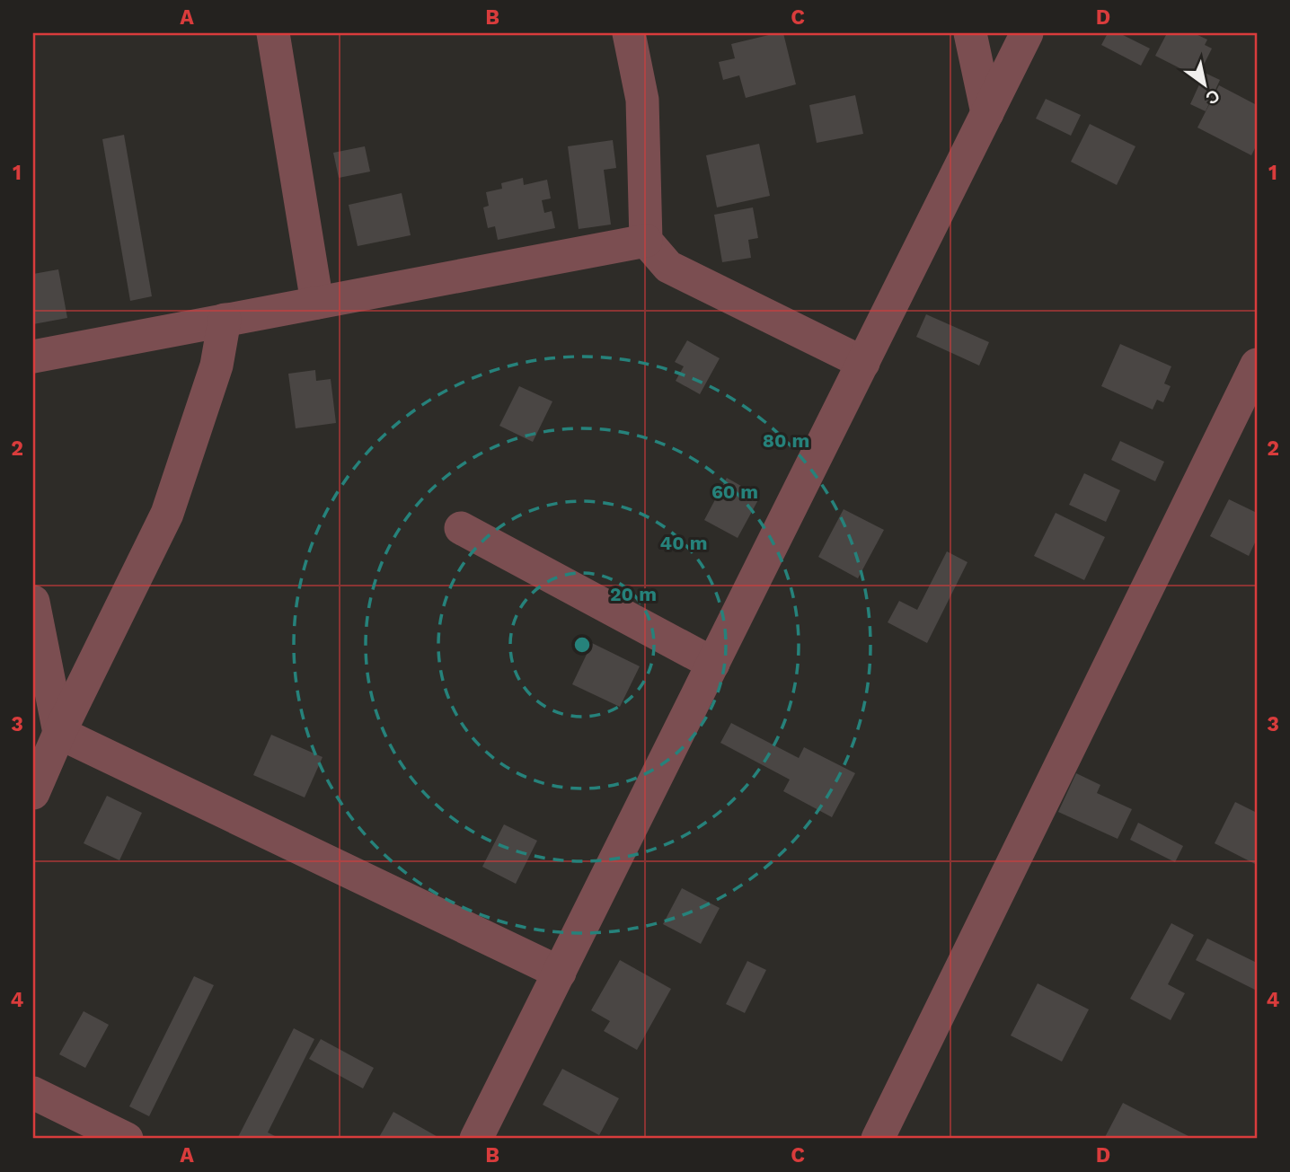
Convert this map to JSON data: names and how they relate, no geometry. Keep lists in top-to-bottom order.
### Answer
{
  "north": "bottom right",
  "grid": {
    "columns": [
      "A",
      "B",
      "C",
      "D"
    ],
    "rows": [
      "1",
      "2",
      "3",
      "4"
    ]
  },
  "rings": [
    "80 m",
    "60 m",
    "40 m",
    "20 m"
  ]
}
